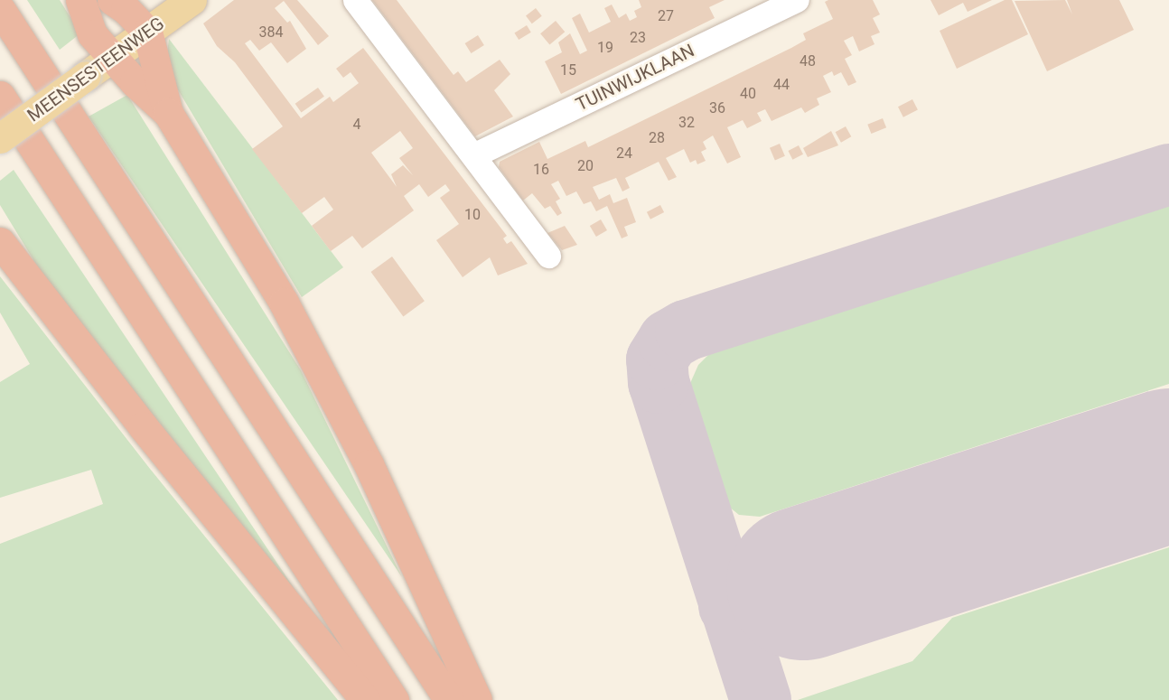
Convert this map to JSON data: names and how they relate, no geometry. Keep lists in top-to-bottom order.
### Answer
{
  "streets": {
    "main road": ["MEENSESTEENWEG"],
    "street": ["TUINWIJKLAAN"]
  },
  "house_numbers": [
    "27",
    "384",
    "23",
    "19",
    "48",
    "15",
    "44",
    "40",
    "36",
    "32",
    "4",
    "28",
    "24",
    "20",
    "16",
    "10"
  ]
}
